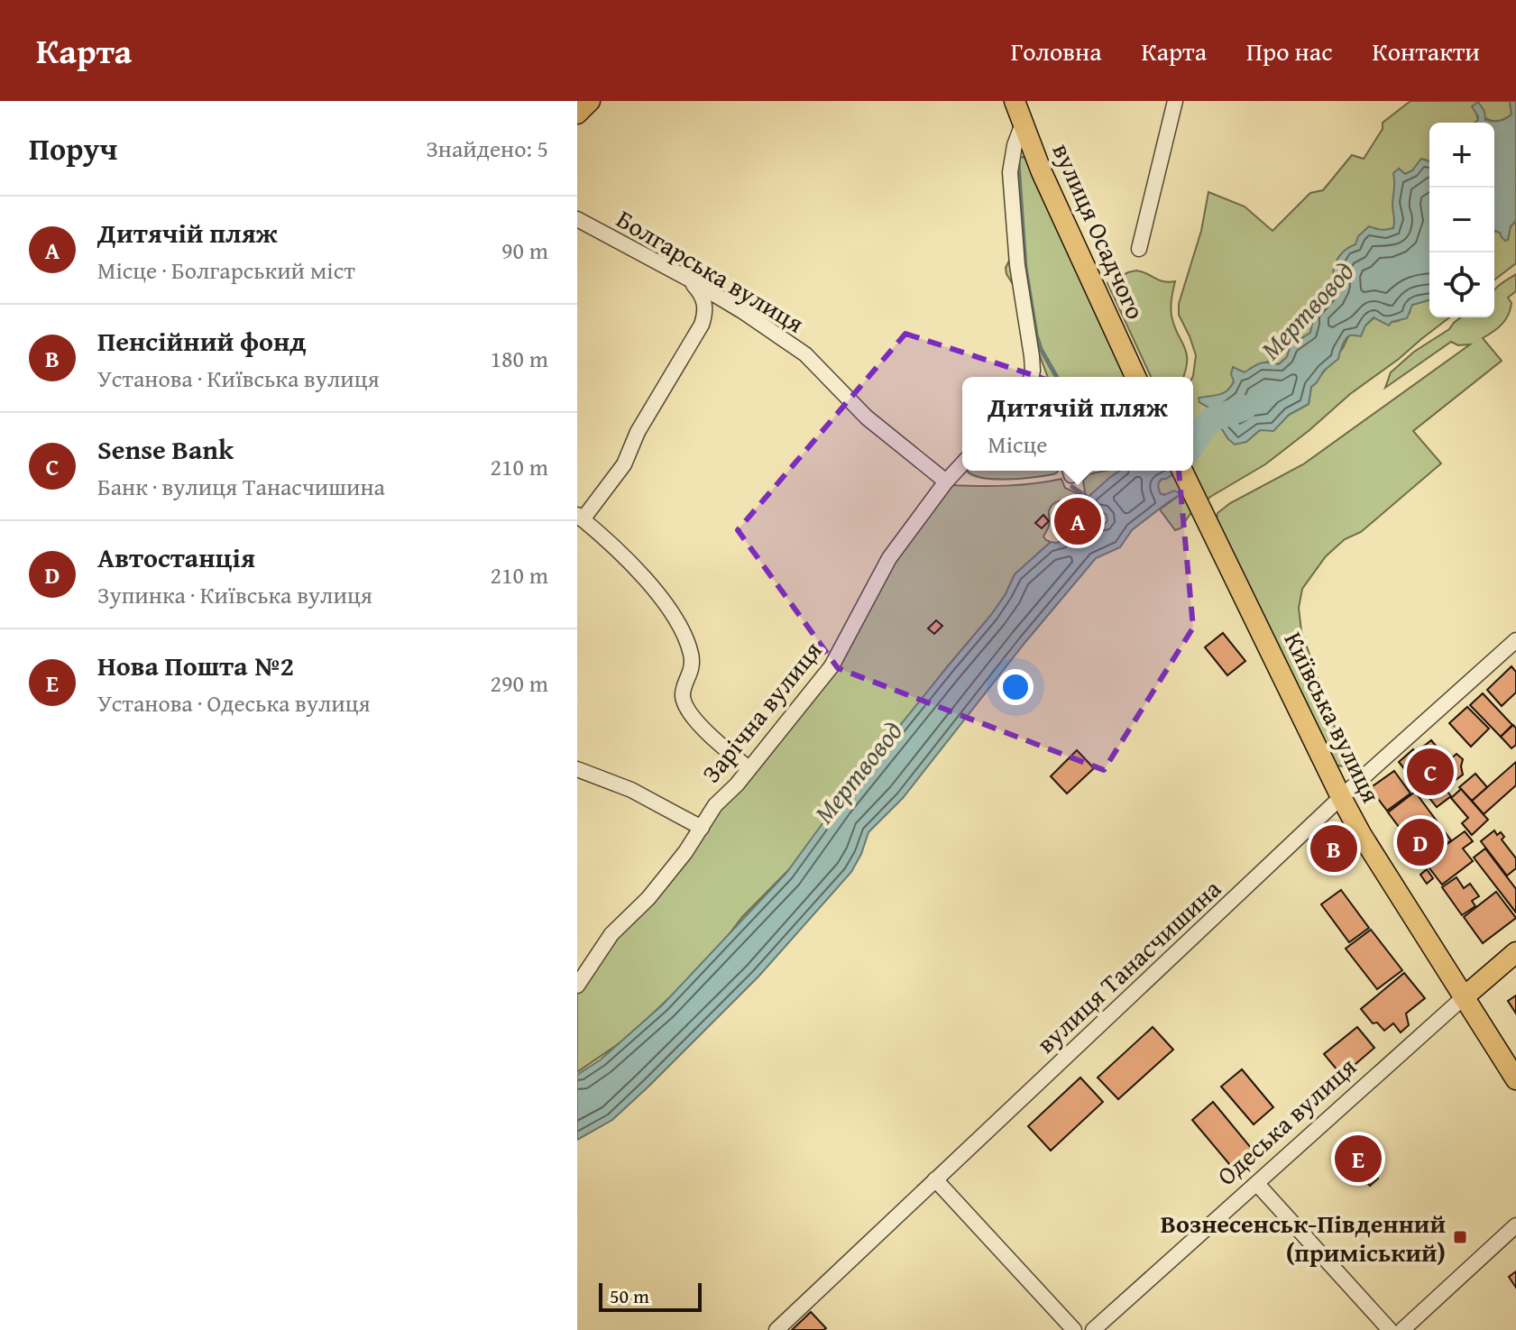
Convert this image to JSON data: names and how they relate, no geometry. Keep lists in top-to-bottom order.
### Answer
{
  "streets": {
    "main road": ["вулиця Осадчого", "Київська вулиця", "Одеська вулиця"],
    "street": ["Болгарська вулиця", "Зарічна вулиця", "вулиця Танасчишина"]
  },
  "crossings": [
    ["Болгарська вулиця", "Зарічна вулиця"],
    ["Київська вулиця", "вулиця Танасчишина"],
    ["Київська вулиця", "Одеська вулиця"]
  ],
  "water": ["Мертвовод"],
  "places": {
    "transit": ["Вознесенськ-Південний (приміський)"]
  },
  "scale_bar": "50 m",
  "page": {
    "header": "Карта",
    "nav": [
      "Головна",
      "Карта",
      "Про нас",
      "Контакти"
    ],
    "heading": ["Поруч", "Знайдено: 5"],
    "map_buttons": ["+", "−"],
    "list": [
      {
        "mark": "A",
        "name": "Дитячій пляж",
        "note": "Місце · Болгарський міст",
        "value": "90 m"
      },
      {
        "mark": "B",
        "name": "Пенсійний фонд",
        "note": "Установа · Київська вулиця",
        "value": "180 m"
      },
      {
        "mark": "C",
        "name": "Sense Bank",
        "note": "Банк · вулиця Танасчишина",
        "value": "210 m"
      },
      {
        "mark": "D",
        "name": "Автостанція",
        "note": "Зупинка · Київська вулиця",
        "value": "210 m"
      },
      {
        "mark": "E",
        "name": "Нова Пошта №2",
        "note": "Установа · Одеська вулиця",
        "value": "290 m"
      }
    ],
    "popup": ["Дитячій пляж", "Місце"],
    "pins": [
      "A",
      "C",
      "D",
      "B",
      "E"
    ],
    "scale": "50 m"
  }
}
